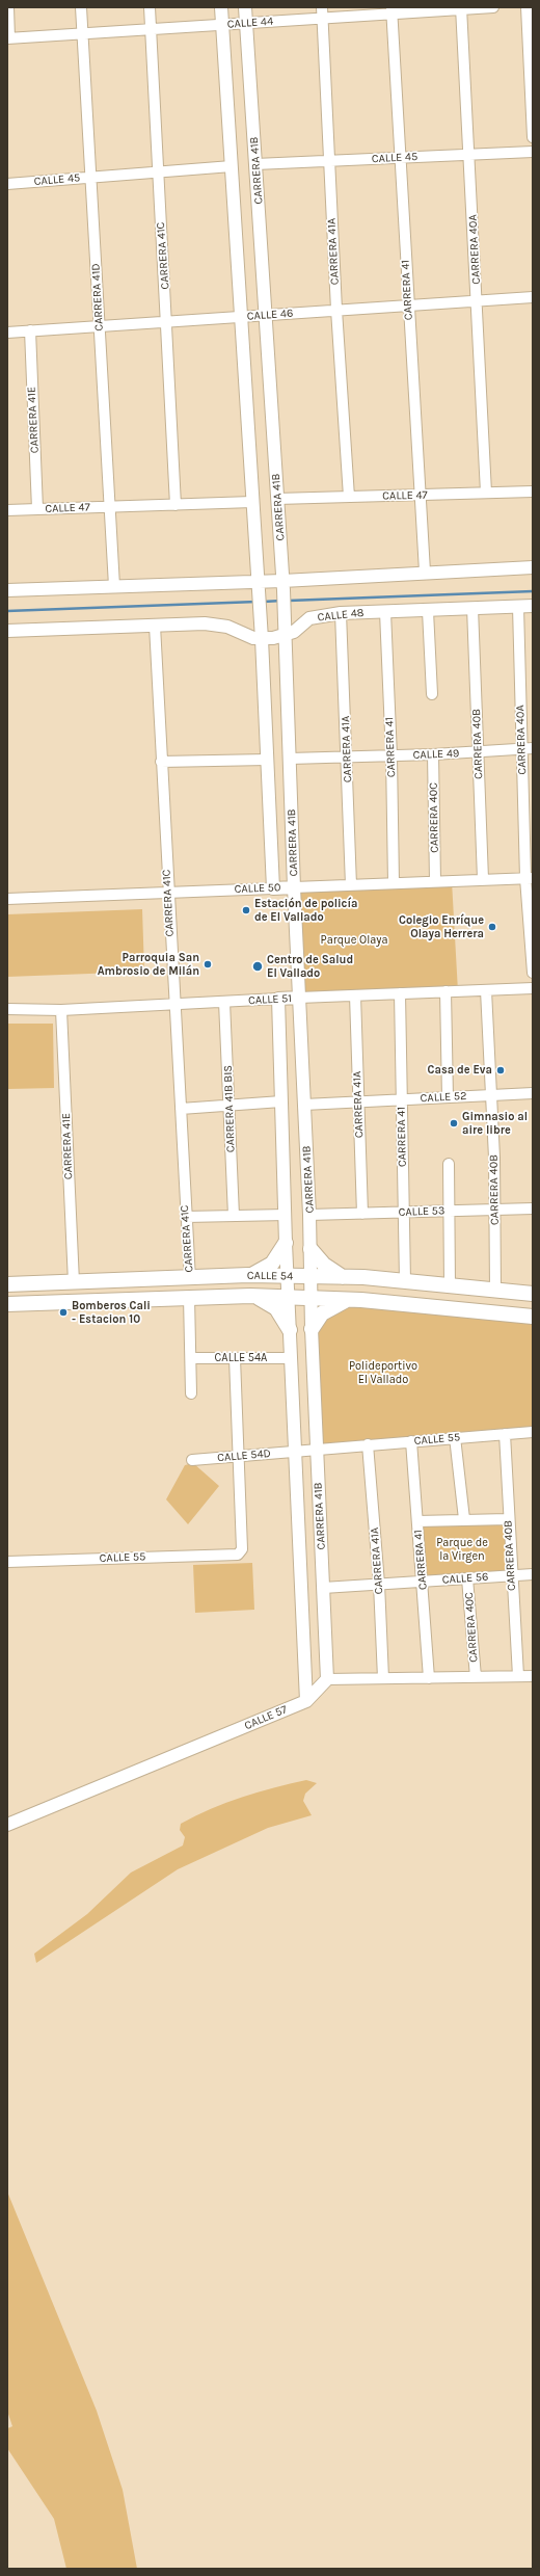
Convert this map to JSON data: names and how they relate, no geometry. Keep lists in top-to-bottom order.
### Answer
{
  "streets": {
    "main road": ["CALLE 54"],
    "street": [
      "CALLE 44",
      "CALLE 45",
      "CARRERA 41B",
      "CARRERA 40A",
      "CARRERA 41A",
      "CARRERA 41C",
      "CARRERA 41",
      "CARRERA 41D",
      "CALLE 46",
      "CARRERA 41E",
      "CALLE 47",
      "CALLE 48",
      "CARRERA 40B",
      "CALLE 49",
      "CARRERA 40C",
      "CALLE 50",
      "CALLE 51",
      "CALLE 52",
      "CARRERA 41B BIS",
      "CALLE 53",
      "CALLE 54A",
      "CALLE 55",
      "CALLE 54D",
      "CALLE 56",
      "CALLE 57"
    ]
  },
  "crossings": [
    ["CALLE 44", "CARRERA 41B"],
    ["CALLE 44", "CARRERA 40A"],
    ["CALLE 44", "CARRERA 41A"],
    ["CALLE 44", "CARRERA 41C"],
    ["CALLE 44", "CARRERA 41"],
    ["CALLE 44", "CARRERA 41D"],
    ["CALLE 45", "CARRERA 41B"],
    ["CALLE 45", "CARRERA 40A"],
    ["CALLE 45", "CARRERA 41A"],
    ["CALLE 45", "CARRERA 41C"],
    ["CALLE 45", "CARRERA 41"],
    ["CALLE 45", "CARRERA 41D"],
    ["CARRERA 41B", "CALLE 46"],
    ["CARRERA 41B", "CALLE 47"],
    ["CARRERA 41B", "CALLE 48"],
    ["CARRERA 41B", "CALLE 49"],
    ["CARRERA 41B", "CALLE 50"],
    ["CARRERA 41B", "CALLE 51"],
    ["CARRERA 41B", "CALLE 52"],
    ["CARRERA 41B", "CALLE 53"],
    ["CARRERA 41B", "CALLE 54"],
    ["CARRERA 41B", "CALLE 54A"],
    ["CARRERA 41B", "CALLE 55"],
    ["CARRERA 41B", "CALLE 54D"],
    ["CARRERA 41B", "CALLE 56"],
    ["CARRERA 41B", "CALLE 57"],
    ["CARRERA 40A", "CALLE 46"],
    ["CARRERA 40A", "CALLE 47"],
    ["CARRERA 40A", "CALLE 48"],
    ["CARRERA 40A", "CALLE 49"],
    ["CARRERA 40A", "CALLE 50"],
    ["CARRERA 41A", "CALLE 46"],
    ["CARRERA 41A", "CALLE 47"],
    ["CARRERA 41A", "CALLE 48"],
    ["CARRERA 41A", "CALLE 49"],
    ["CARRERA 41A", "CALLE 50"],
    ["CARRERA 41A", "CALLE 51"],
    ["CARRERA 41A", "CALLE 52"],
    ["CARRERA 41A", "CALLE 53"],
    ["CARRERA 41A", "CALLE 55"],
    ["CARRERA 41A", "CALLE 56"],
    ["CARRERA 41C", "CALLE 46"],
    ["CARRERA 41C", "CALLE 47"],
    ["CARRERA 41C", "CALLE 48"],
    ["CARRERA 41C", "CALLE 50"],
    ["CARRERA 41C", "CALLE 51"],
    ["CARRERA 41C", "CALLE 54"],
    ["CARRERA 41", "CALLE 46"],
    ["CARRERA 41", "CALLE 47"],
    ["CARRERA 41", "CALLE 48"],
    ["CARRERA 41", "CALLE 49"],
    ["CARRERA 41", "CALLE 50"],
    ["CARRERA 41", "CALLE 51"],
    ["CARRERA 41", "CALLE 52"],
    ["CARRERA 41", "CALLE 53"],
    ["CARRERA 41", "CALLE 54"],
    ["CARRERA 41", "CALLE 55"],
    ["CARRERA 41", "CALLE 56"],
    ["CARRERA 41D", "CALLE 46"],
    ["CARRERA 41D", "CALLE 47"],
    ["CALLE 46", "CARRERA 41E"],
    ["CARRERA 41E", "CALLE 47"],
    ["CARRERA 41E", "CALLE 51"],
    ["CARRERA 41E", "CALLE 54"],
    ["CALLE 48", "CARRERA 40B"],
    ["CARRERA 40B", "CALLE 49"],
    ["CARRERA 40B", "CALLE 50"],
    ["CARRERA 40B", "CALLE 51"],
    ["CARRERA 40B", "CALLE 52"],
    ["CARRERA 40B", "CALLE 53"],
    ["CARRERA 40B", "CALLE 54"],
    ["CARRERA 40B", "CALLE 55"],
    ["CARRERA 40B", "CALLE 56"],
    ["CALLE 49", "CARRERA 40C"],
    ["CARRERA 40C", "CALLE 50"],
    ["CARRERA 40C", "CALLE 56"],
    ["CALLE 51", "CARRERA 41B BIS"],
    ["CALLE 55", "CALLE 54D"]
  ],
  "parks": ["Parque Olaya", "Polideportivo El Vallado", "Parque de la Virgen"],
  "places": [
    "Estación de policía de El Vallado",
    "Colegio Enríque Olaya Herrera",
    "Parroquia San Ambrosio de Milán",
    "Centro de Salud El Vallado",
    "Casa de Eva",
    "Gimnasio al aire libre",
    "Bomberos Cali - Estacion 10"
  ]
}
